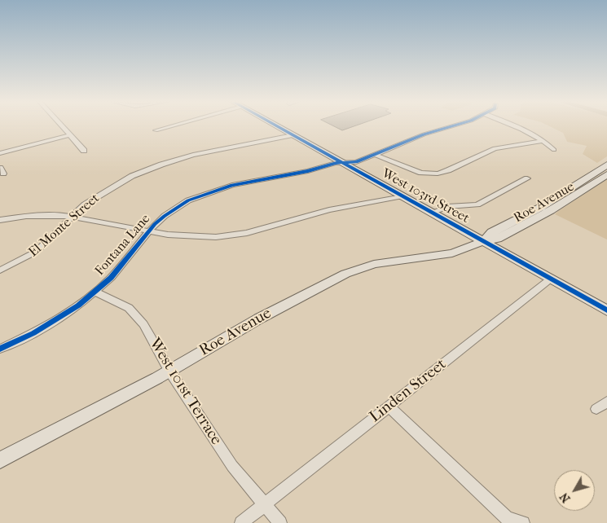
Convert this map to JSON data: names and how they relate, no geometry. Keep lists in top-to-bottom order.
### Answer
{
  "streets": {
    "main road": ["West 103rd Street", "Roe Avenue"],
    "street": [
      "El Monte Street",
      "Fontana Lane",
      "Linden Street",
      "West 101st Terrace"
    ]
  },
  "crossings": [
    ["West 103rd Street", "Roe Avenue"],
    ["West 103rd Street", "El Monte Street"],
    ["West 103rd Street", "Fontana Lane"],
    ["West 103rd Street", "Linden Street"],
    ["Roe Avenue", "West 101st Terrace"],
    ["Fontana Lane", "West 101st Terrace"],
    ["Linden Street", "West 101st Terrace"]
  ],
  "north": "bottom left"
}
